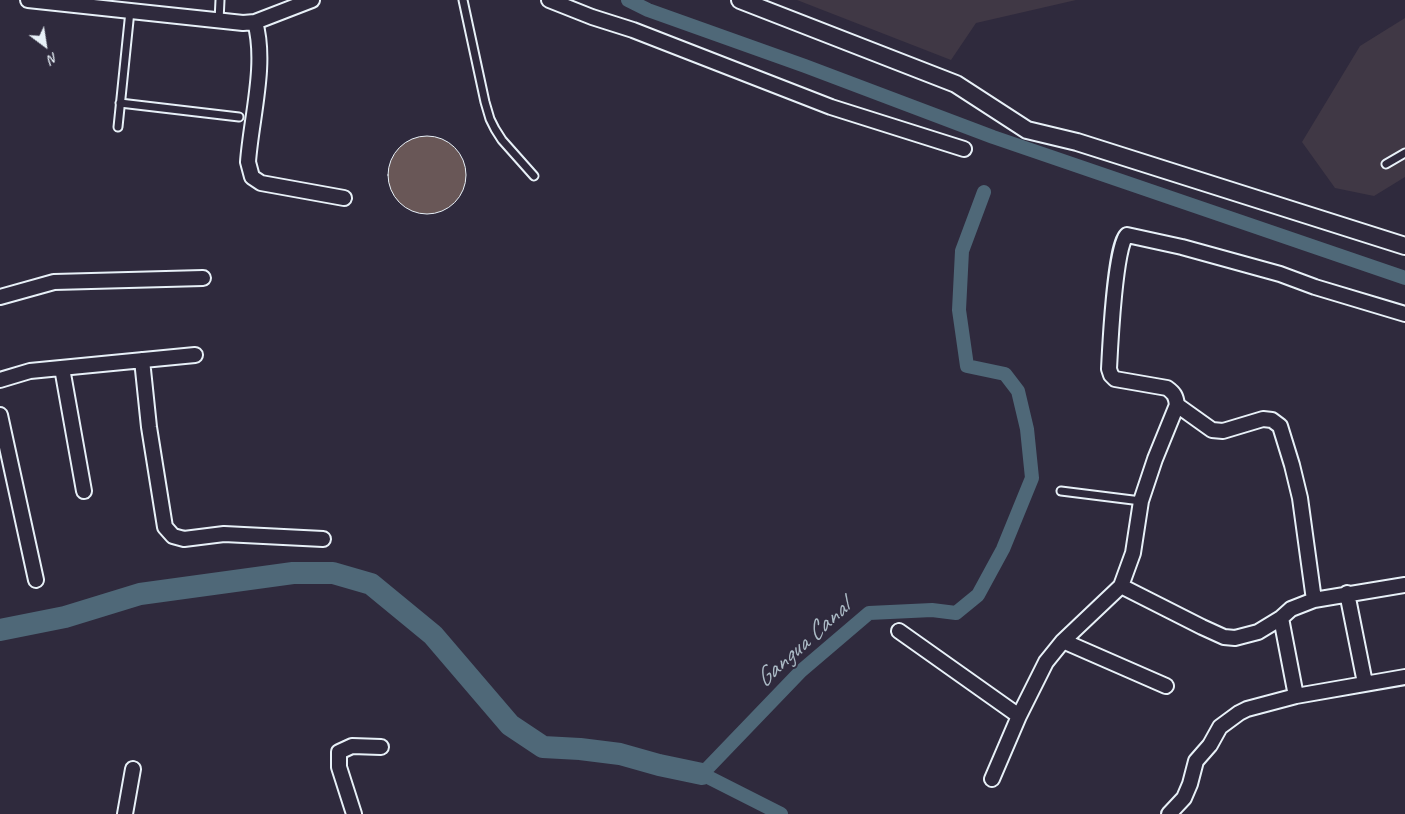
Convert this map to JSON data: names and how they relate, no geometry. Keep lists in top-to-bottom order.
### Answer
{
  "water": ["Gangua Canal"],
  "north": "bottom right"
}
